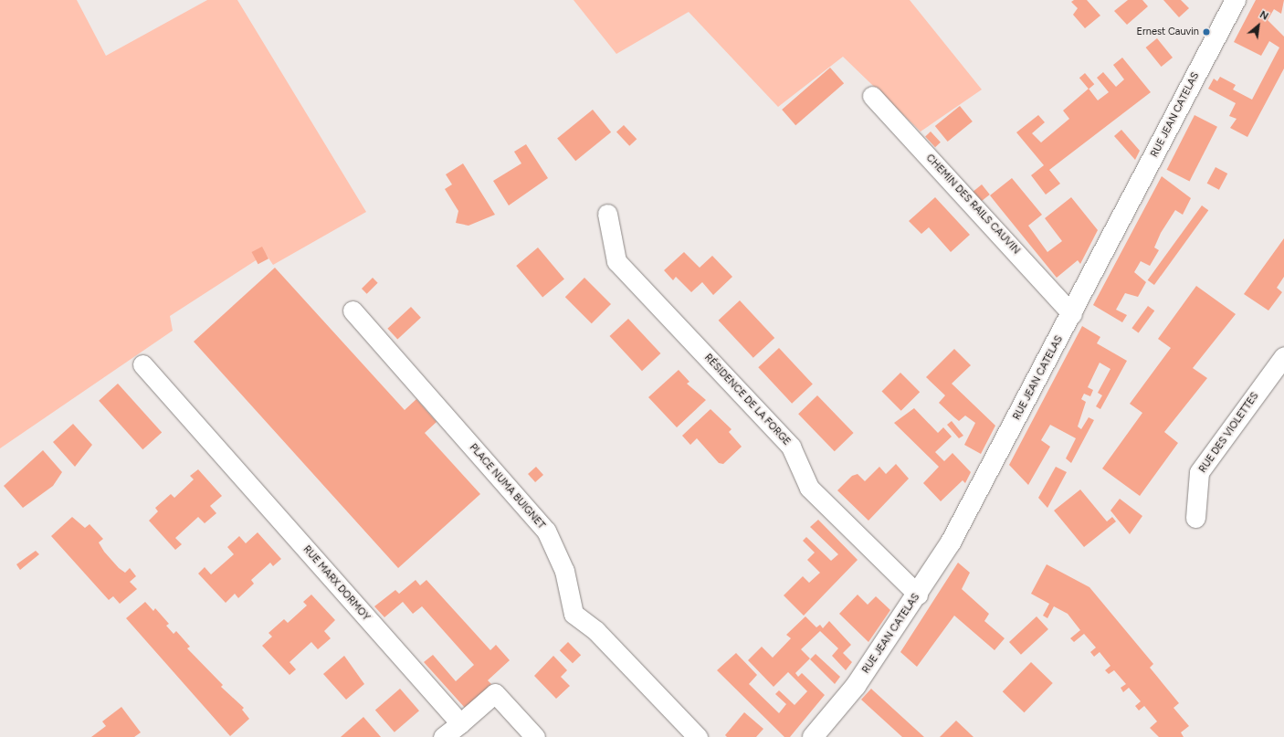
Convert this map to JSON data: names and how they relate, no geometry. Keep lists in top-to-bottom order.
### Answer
{
  "streets": {
    "street": [
      "RUE JEAN CATELAS",
      "CHEMIN DES RAILS CAUVIN",
      "RÉSIDENCE DE LA FORGE",
      "RUE DES VIOLETTES",
      "PLACE NUMA BUIGNET",
      "RUE MARX DORMOY"
    ]
  },
  "crossings": [
    ["RUE JEAN CATELAS", "CHEMIN DES RAILS CAUVIN"],
    ["RUE JEAN CATELAS", "RÉSIDENCE DE LA FORGE"]
  ],
  "places": ["Ernest Cauvin"],
  "north": "top right"
}
